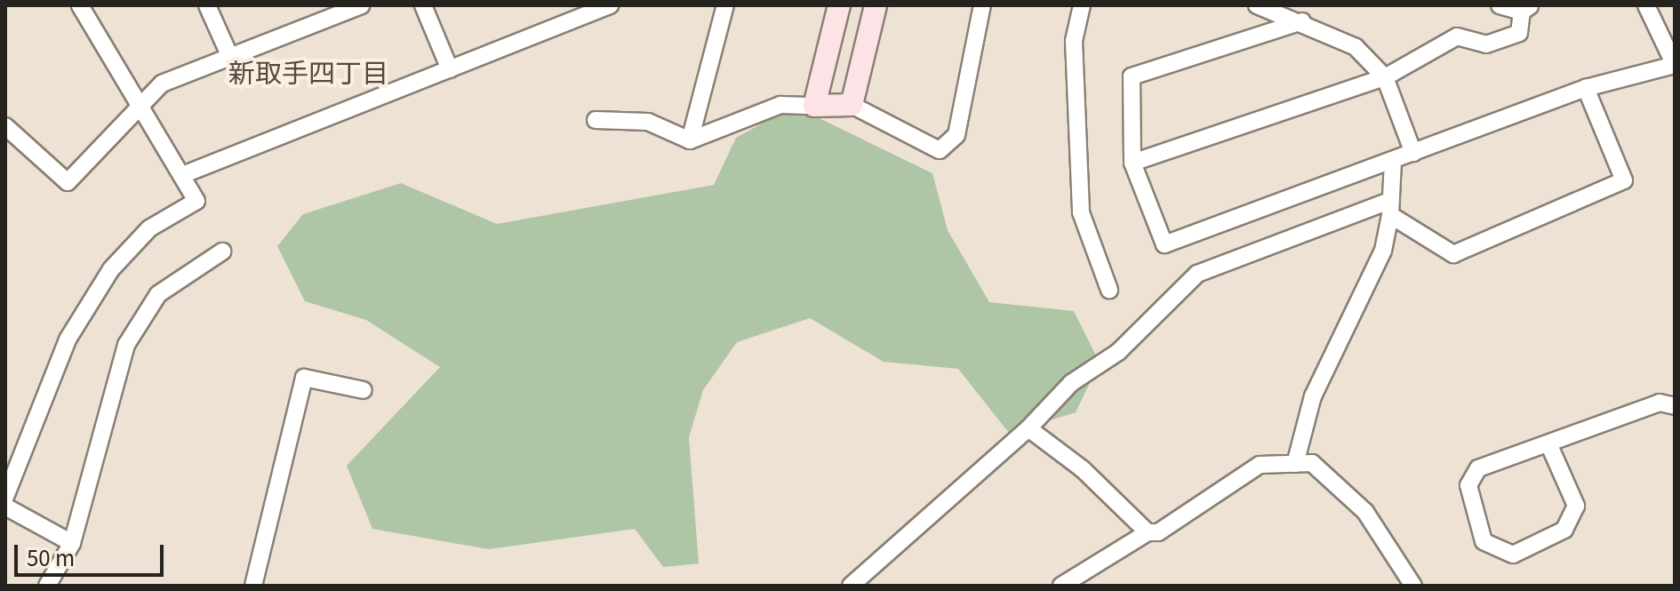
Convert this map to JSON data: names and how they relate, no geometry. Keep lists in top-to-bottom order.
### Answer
{
  "districts": ["新取手四丁目"],
  "scale_bar": "50 m"
}
